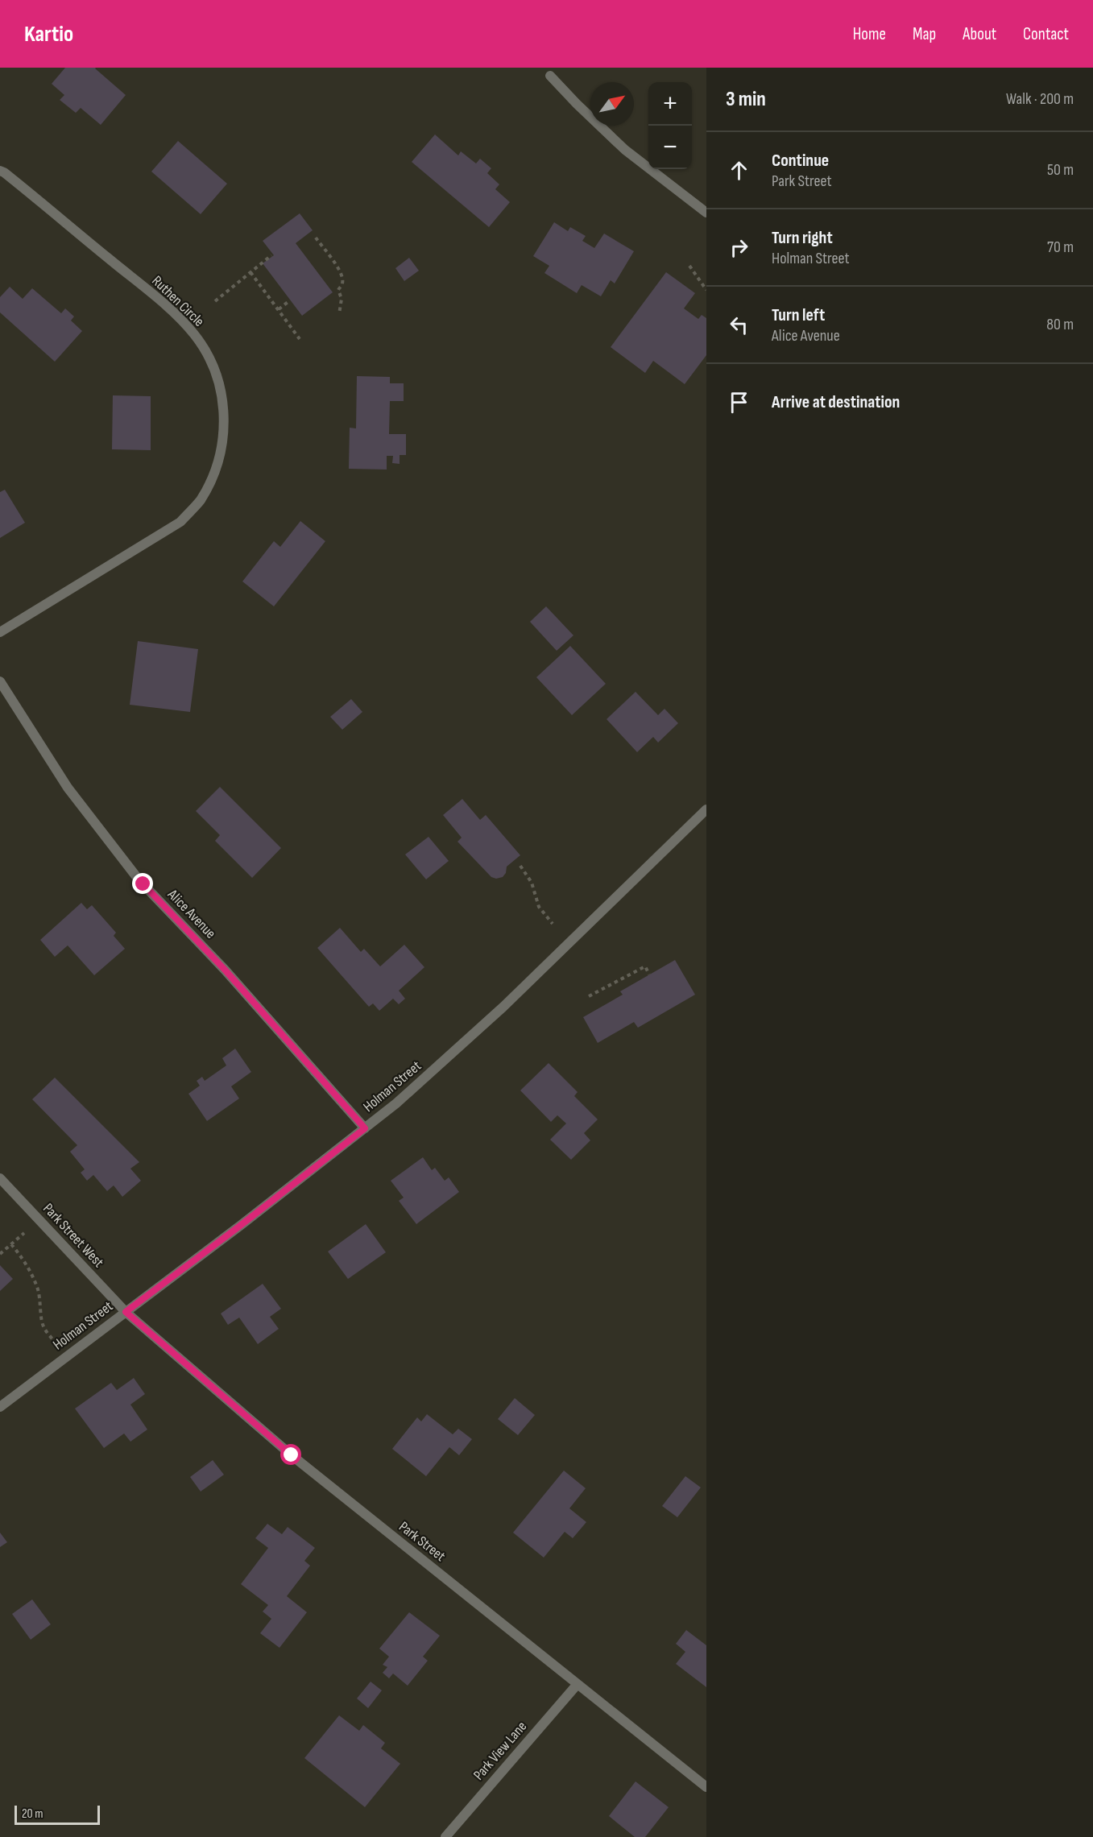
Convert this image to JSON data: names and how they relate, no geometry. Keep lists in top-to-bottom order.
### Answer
{
  "streets": {
    "street": [
      "Ruthen Circle",
      "Alice Avenue",
      "Holman Street",
      "Park Street West",
      "Park Street",
      "Park View Lane"
    ]
  },
  "crossings": [
    ["Alice Avenue", "Holman Street"],
    ["Holman Street", "Park Street West"],
    ["Holman Street", "Park Street"],
    ["Park Street West", "Park Street"],
    ["Park Street", "Park View Lane"]
  ],
  "scale_bar": "20 m",
  "north": "top right",
  "page": {
    "header": "Kartio",
    "nav": [
      "Home",
      "Map",
      "About",
      "Contact"
    ],
    "heading": ["3 min", "Walk · 200 m"],
    "map_buttons": ["+", "−"],
    "list": [
      ["Continue", "Park Street", "50 m"],
      ["Turn right", "Holman Street", "70 m"],
      ["Turn left", "Alice Avenue", "80 m"],
      "Arrive at destination"
    ],
    "scale": "20 m"
  }
}
